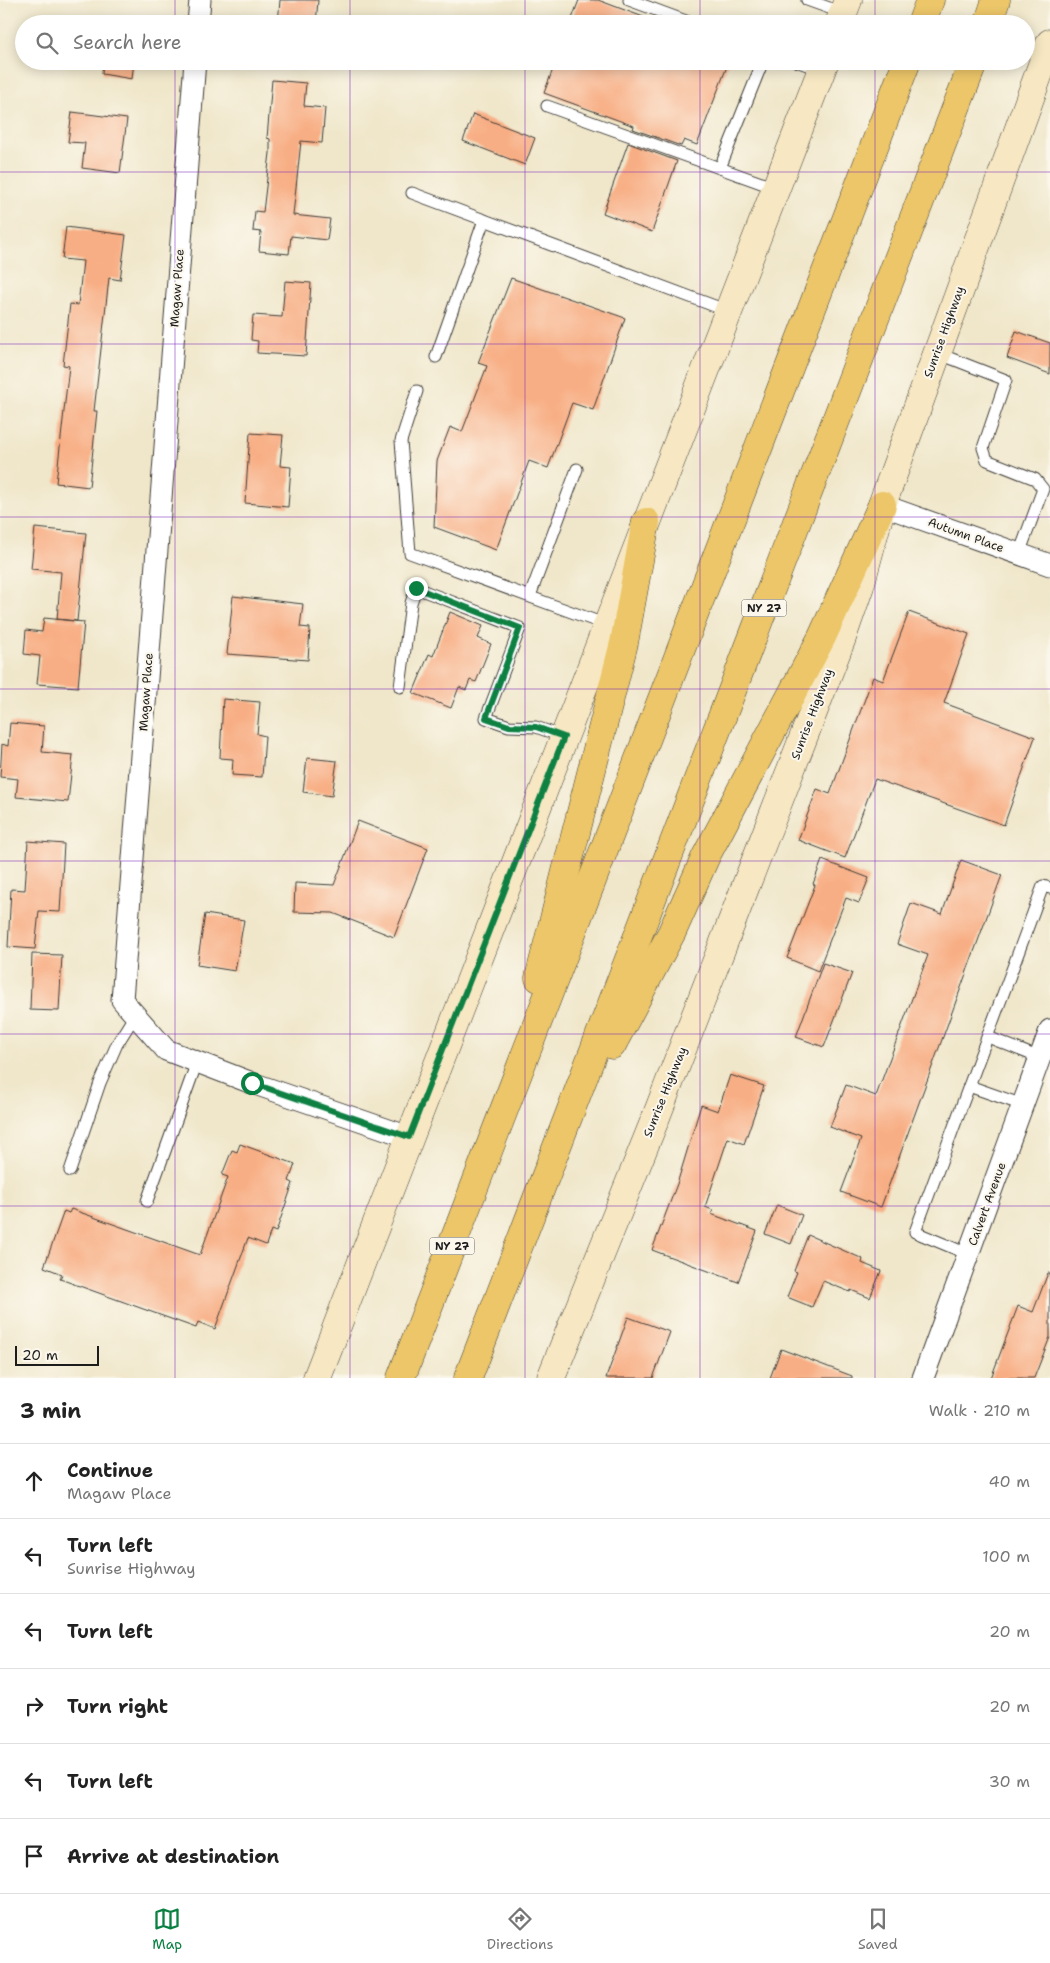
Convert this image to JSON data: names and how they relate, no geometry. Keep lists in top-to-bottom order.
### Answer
{
  "streets": {
    "highway": ["NY 27"],
    "main road": ["Sunrise Highway"],
    "street": ["Magaw Place", "Autumn Place", "Calvert Avenue"]
  },
  "crossings": [
    ["Sunrise Highway", "Autumn Place"]
  ],
  "scale_bar": "20 m",
  "page": {
    "search": "Search here",
    "scale": "20 m",
    "heading": ["3 min", "Walk · 210 m"],
    "list": [
      ["Continue", "Magaw Place", "40 m"],
      ["Turn left", "Sunrise Highway", "100 m"],
      ["Turn left", "20 m"],
      ["Turn right", "20 m"],
      ["Turn left", "30 m"],
      "Arrive at destination"
    ],
    "nav": ["Map", "Directions", "Saved"]
  }
}
